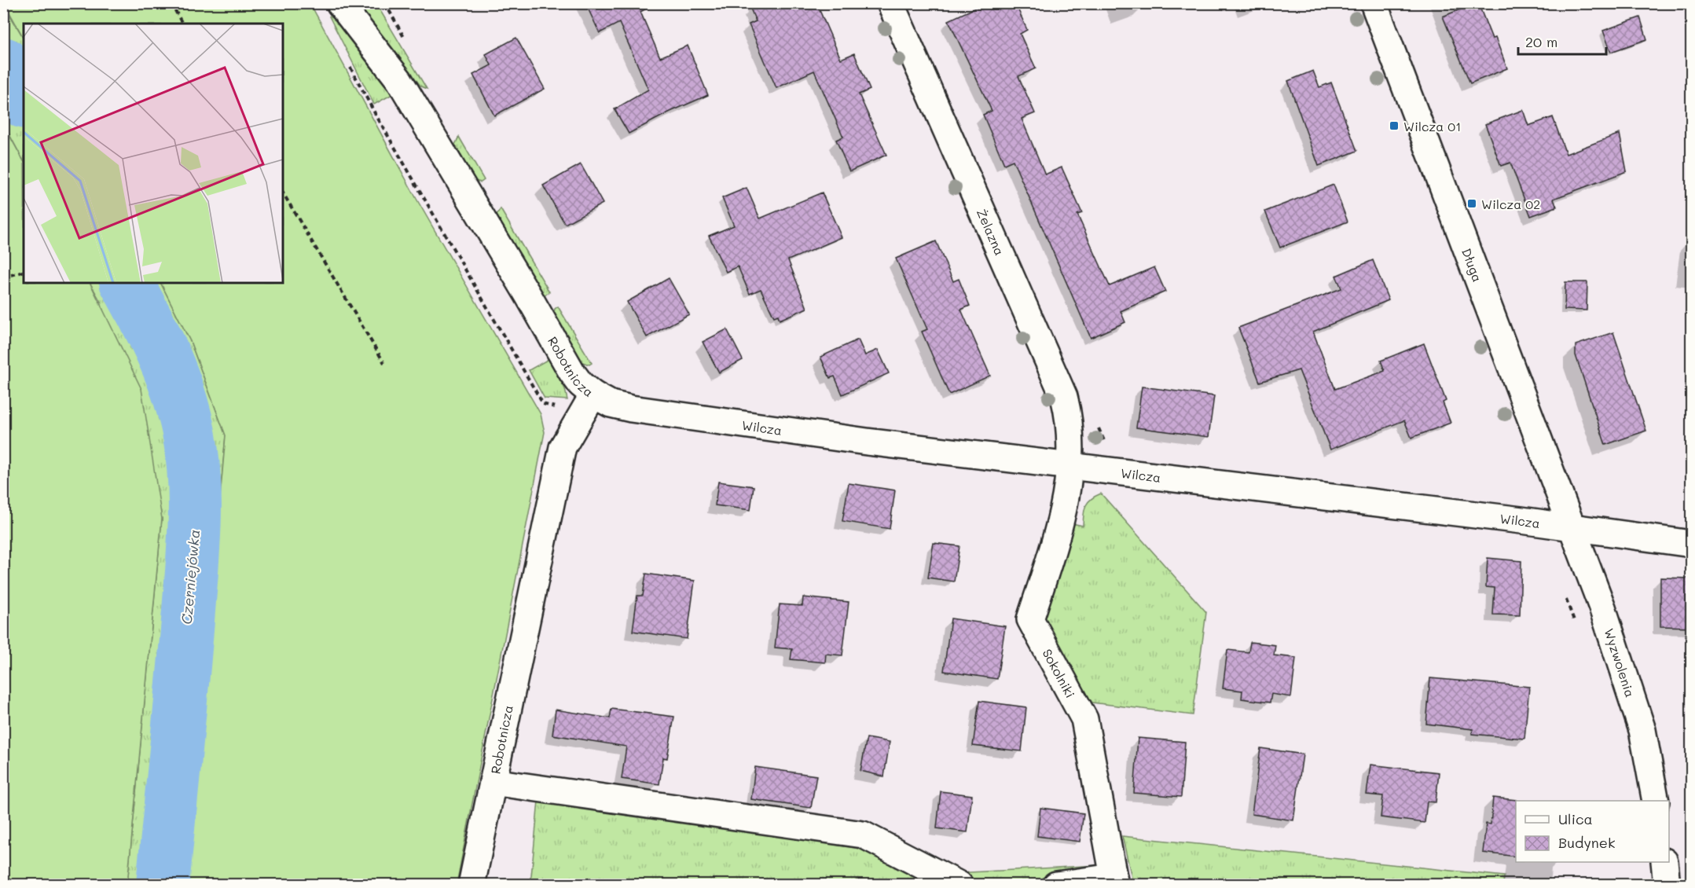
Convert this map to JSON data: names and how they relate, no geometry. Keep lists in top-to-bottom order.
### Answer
{
  "streets": {
    "street": [
      "Żelazna",
      "Długa",
      "Robotnicza",
      "Wilcza",
      "Wyzwolenia",
      "Sokolniki"
    ]
  },
  "crossings": [
    ["Żelazna", "Wilcza"],
    ["Żelazna", "Sokolniki"],
    ["Długa", "Wilcza"],
    ["Długa", "Wyzwolenia"],
    ["Robotnicza", "Wilcza"],
    ["Wilcza", "Wyzwolenia"],
    ["Wilcza", "Sokolniki"]
  ],
  "water": ["Czerniejówka"],
  "places": {
    "transit": ["Wilcza 01", "Wilcza 02"]
  },
  "legend": ["Ulica", "Budynek"],
  "scale_bar": "20 m"
}
